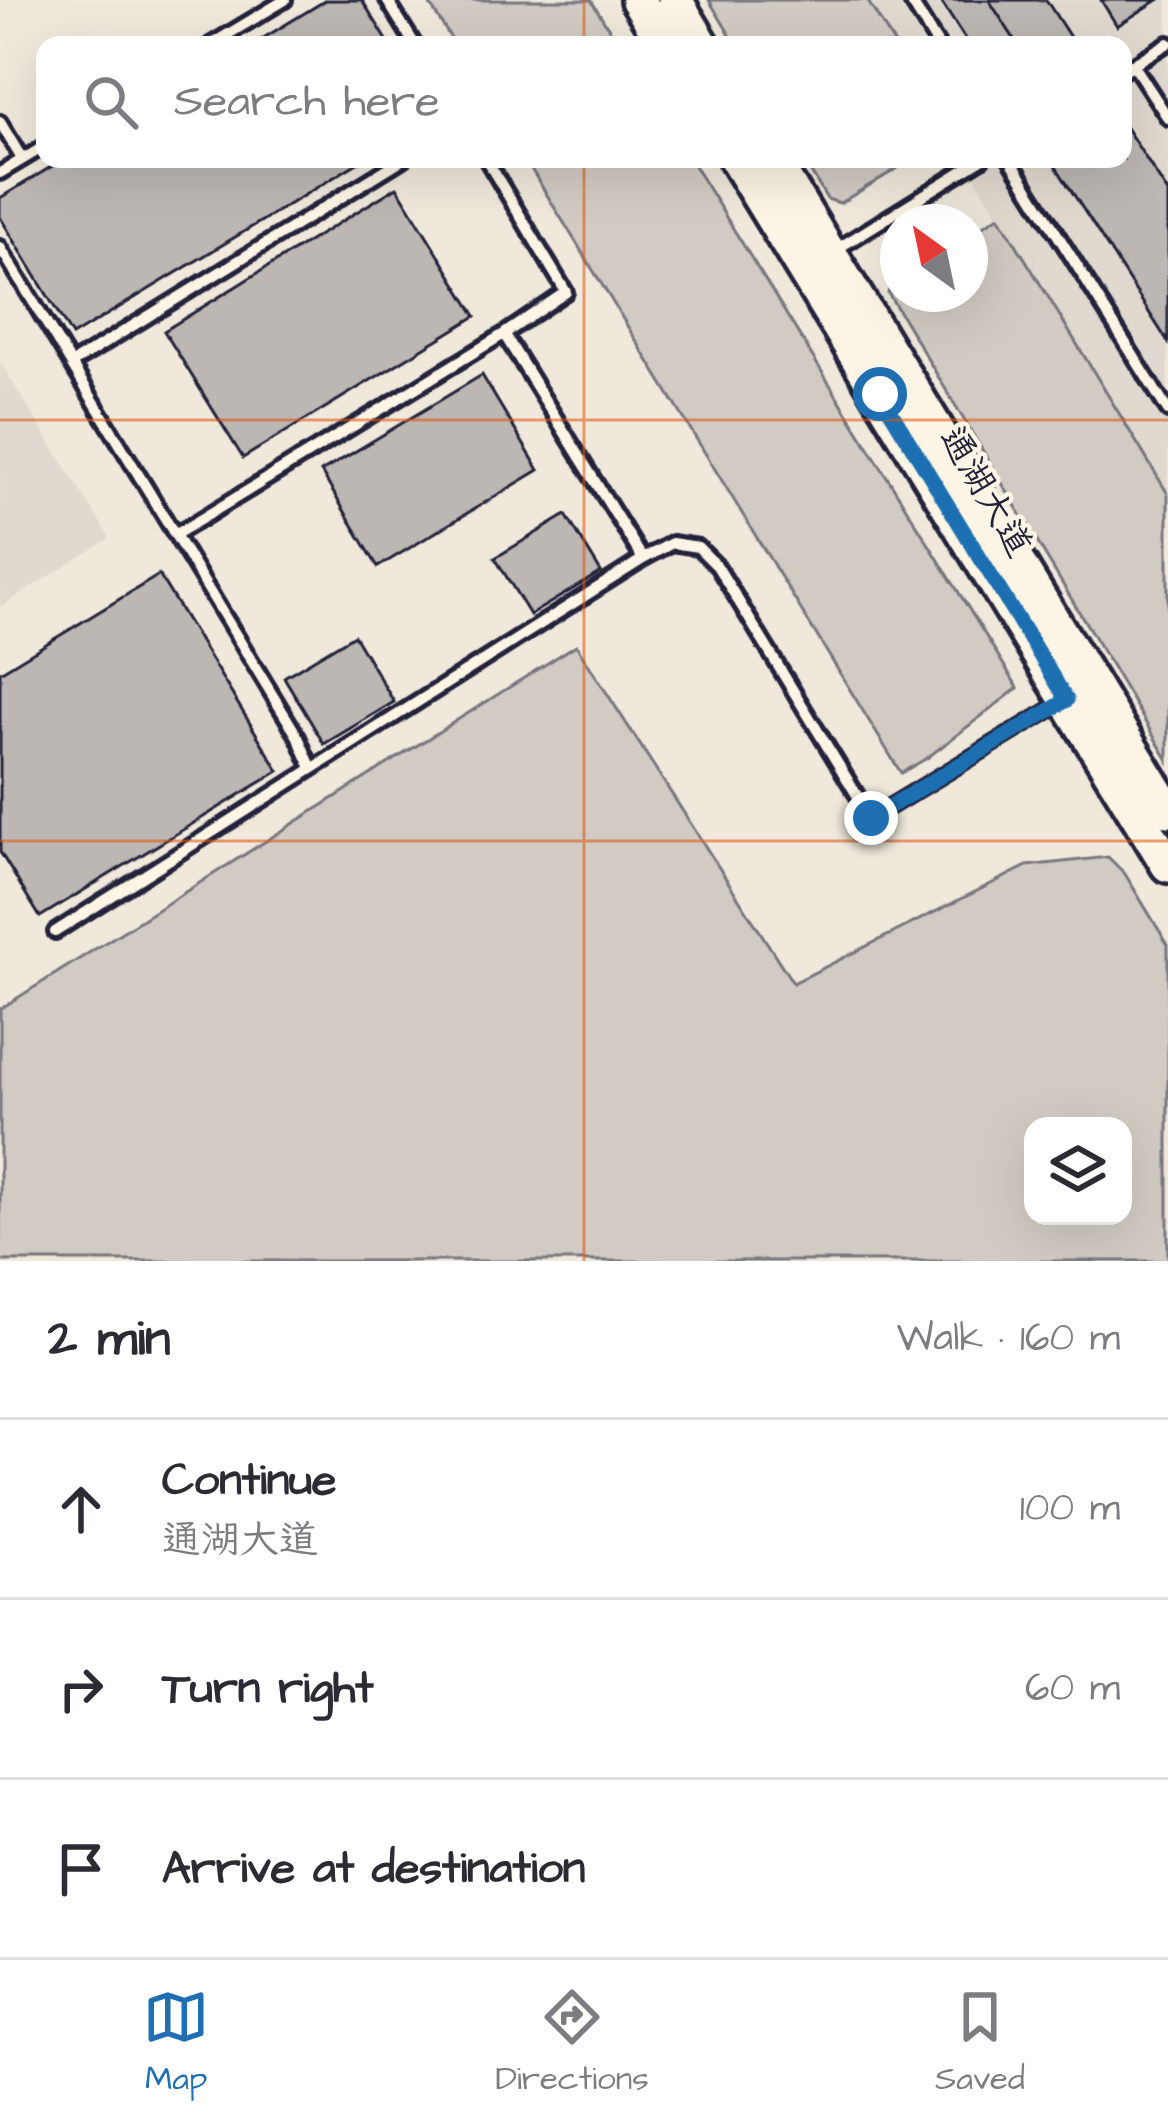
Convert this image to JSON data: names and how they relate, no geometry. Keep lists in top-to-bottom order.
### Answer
{
  "streets": {
    "main road": ["通湖大道"]
  },
  "north": "top left",
  "page": {
    "search": "Search here",
    "heading": ["2 min", "Walk · 160 m"],
    "list": [
      ["Continue", "通湖大道", "100 m"],
      ["Turn right", "60 m"],
      "Arrive at destination"
    ],
    "nav": ["Map", "Directions", "Saved"]
  }
}
